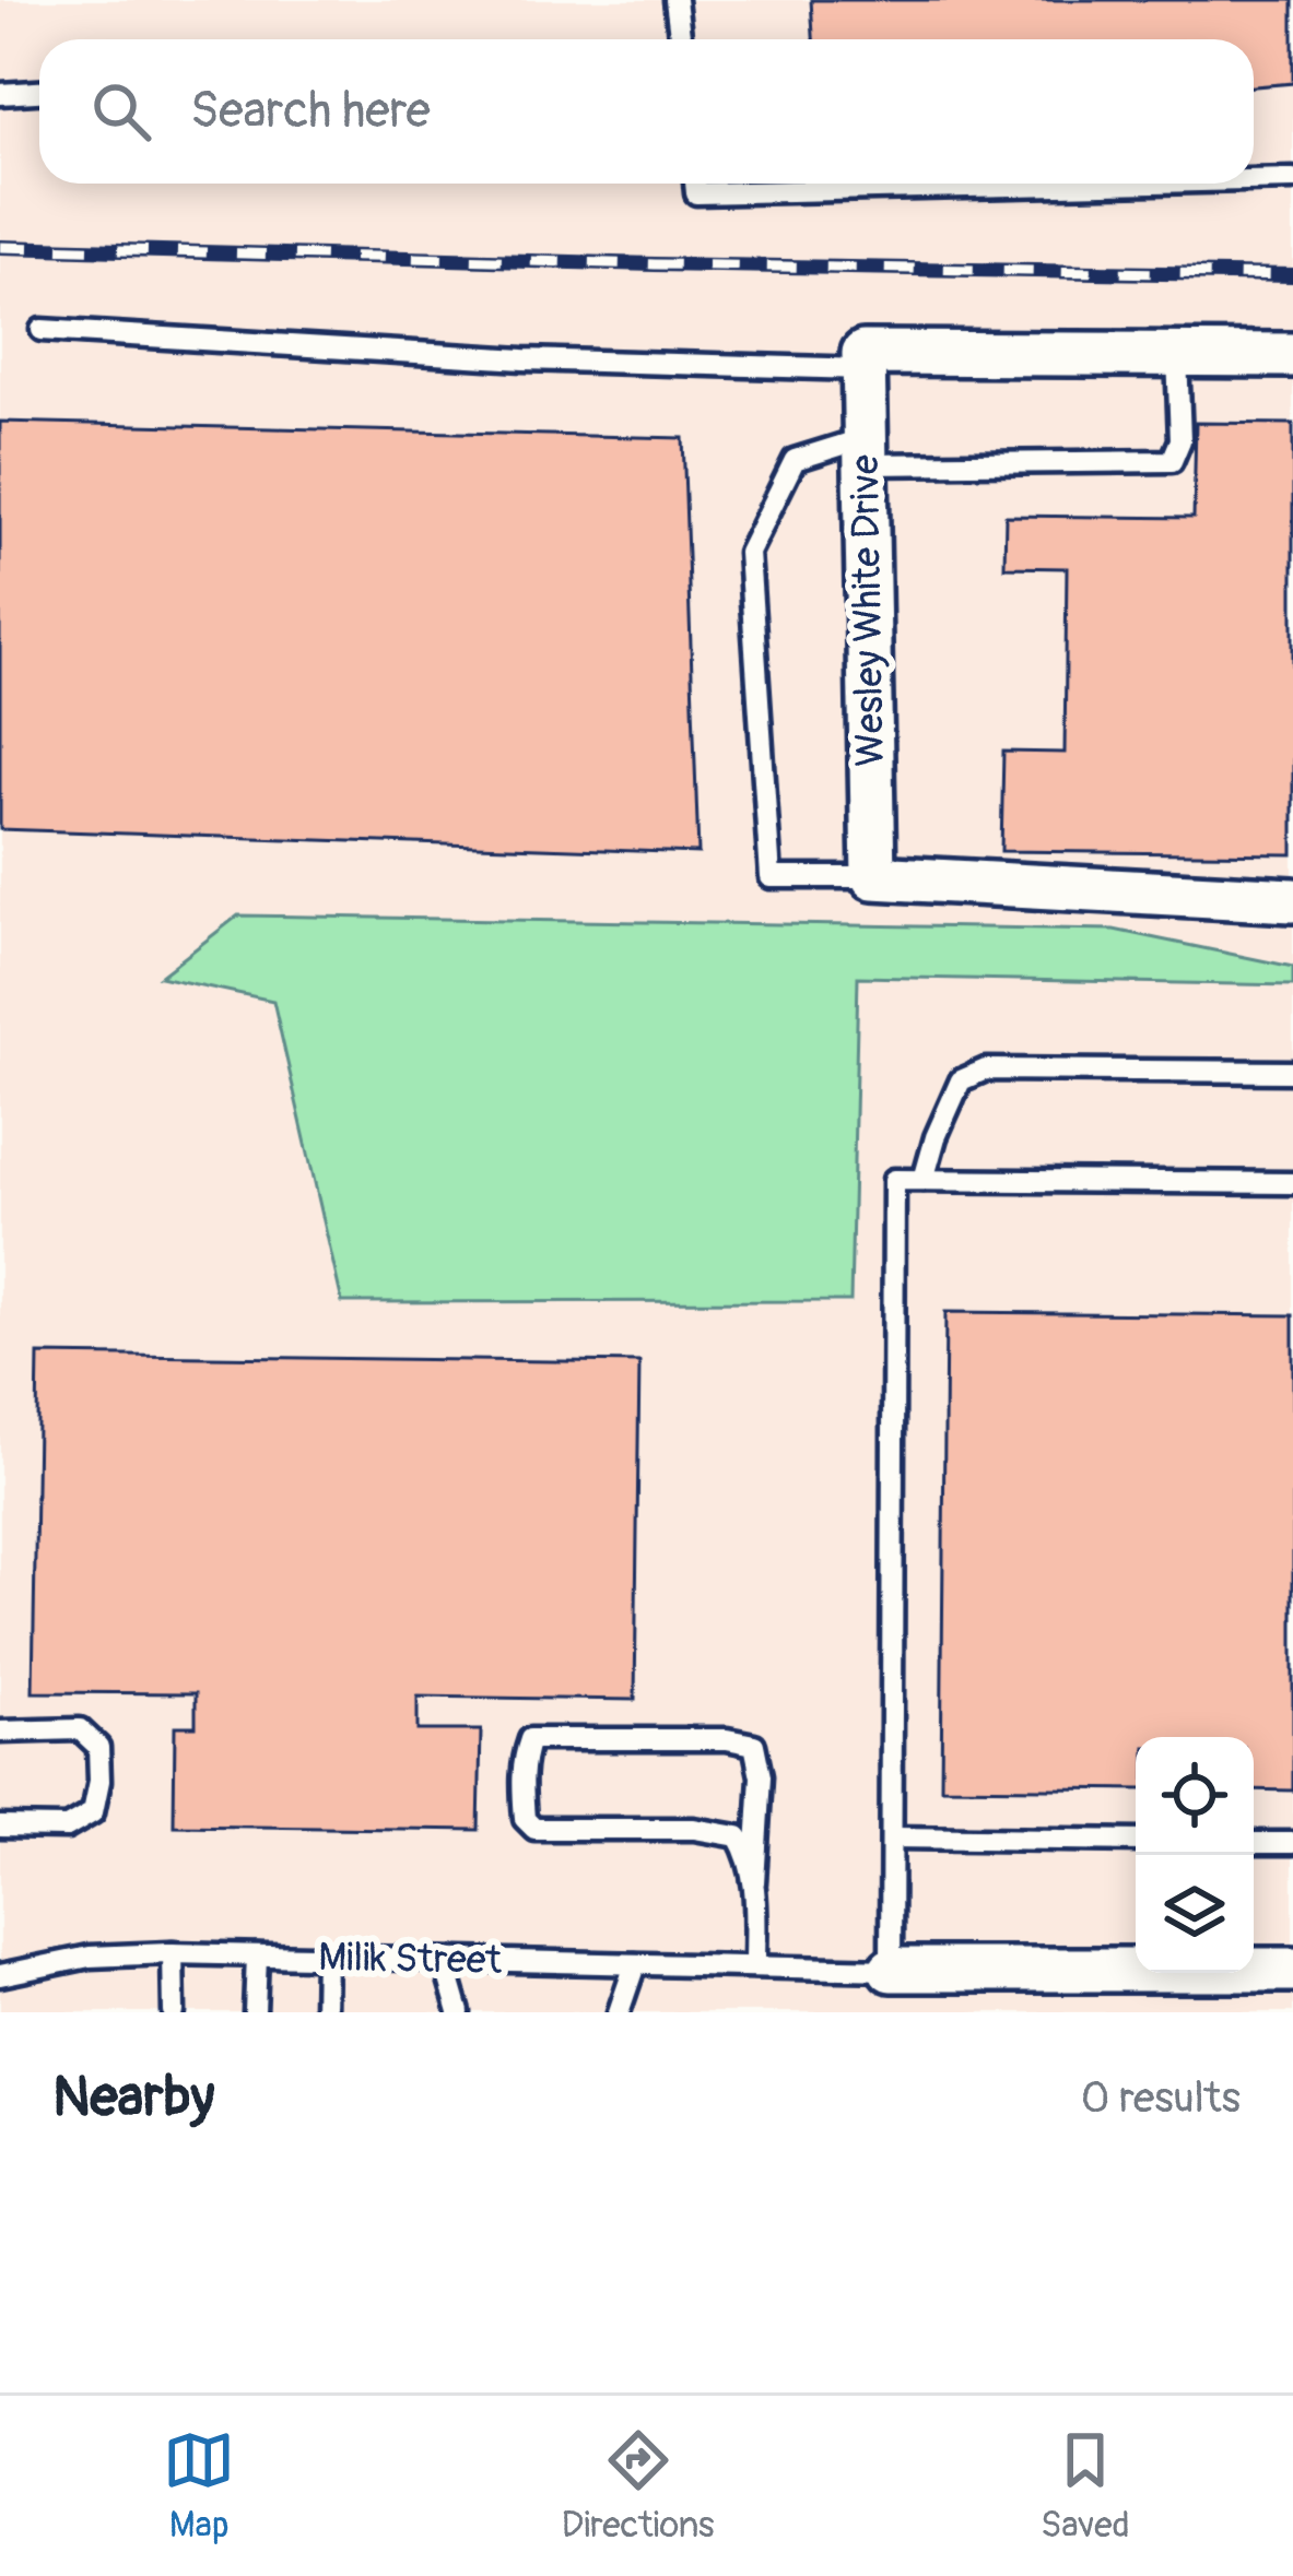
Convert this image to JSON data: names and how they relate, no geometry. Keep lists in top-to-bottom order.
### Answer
{
  "streets": {
    "street": ["Wesley White Drive", "Milik Street"]
  },
  "page": {
    "search": "Search here",
    "heading": ["Nearby", "0 results"],
    "nav": ["Map", "Directions", "Saved"]
  }
}
